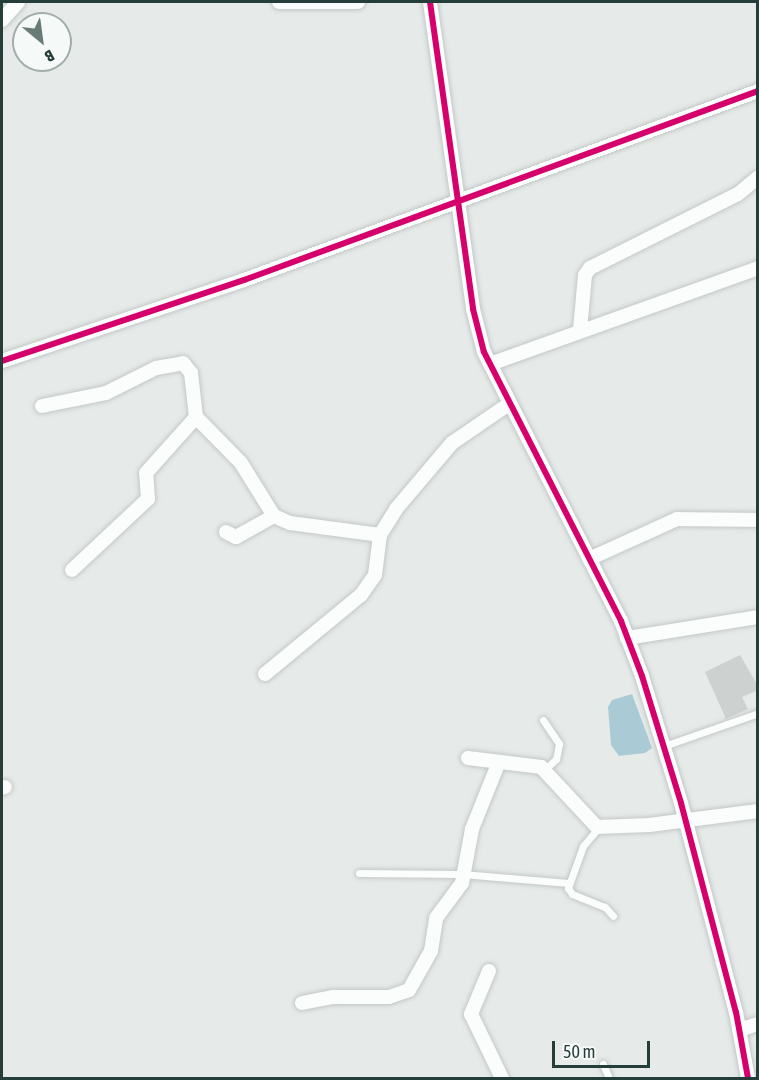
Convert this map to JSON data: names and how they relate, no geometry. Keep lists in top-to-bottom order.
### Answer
{
  "scale_bar": "50 m",
  "north": "bottom right"
}
